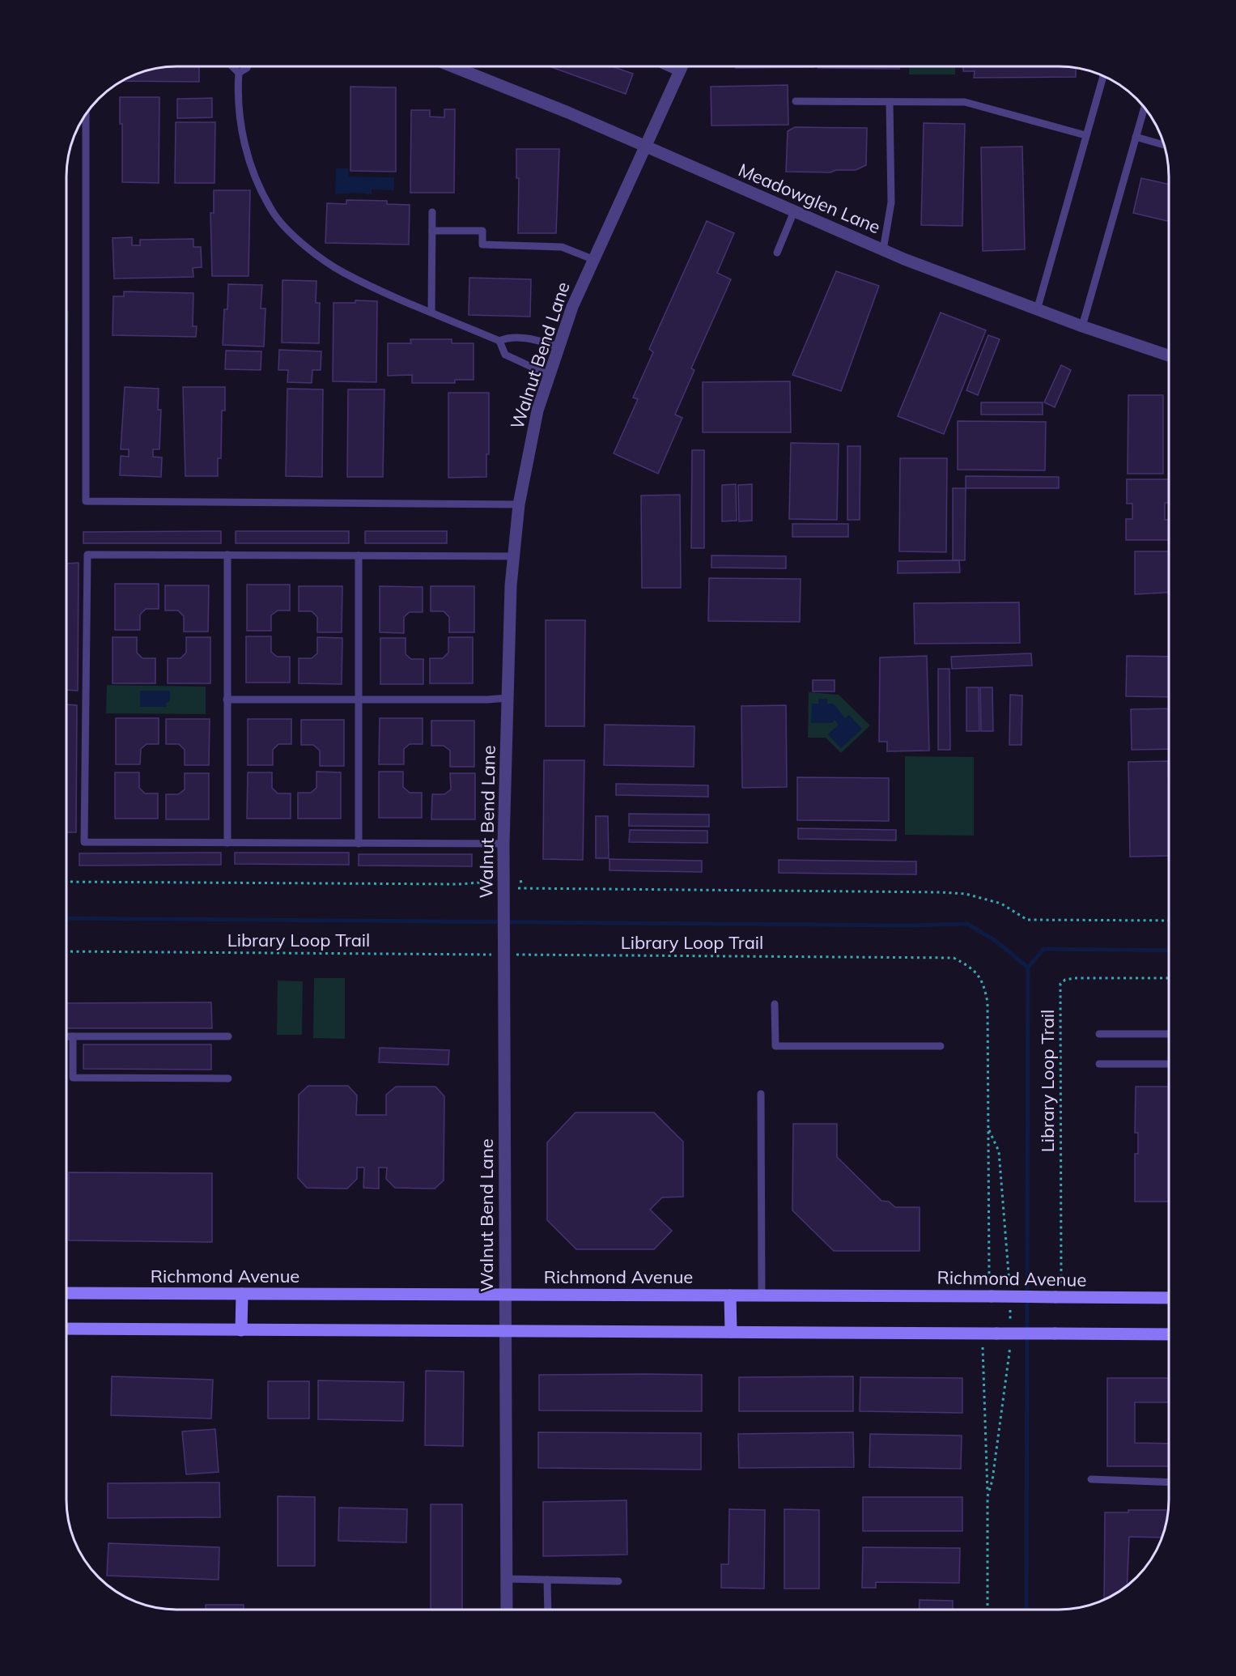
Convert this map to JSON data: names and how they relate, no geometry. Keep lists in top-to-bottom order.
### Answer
{
  "streets": {
    "main road": ["Richmond Avenue"],
    "street": ["Meadowglen Lane", "Walnut Bend Lane"],
    "path": ["Library Loop Trail"]
  },
  "crossings": [
    ["Meadowglen Lane", "Walnut Bend Lane"],
    ["Walnut Bend Lane", "Library Loop Trail"],
    ["Walnut Bend Lane", "Richmond Avenue"],
    ["Library Loop Trail", "Richmond Avenue"]
  ]
}
